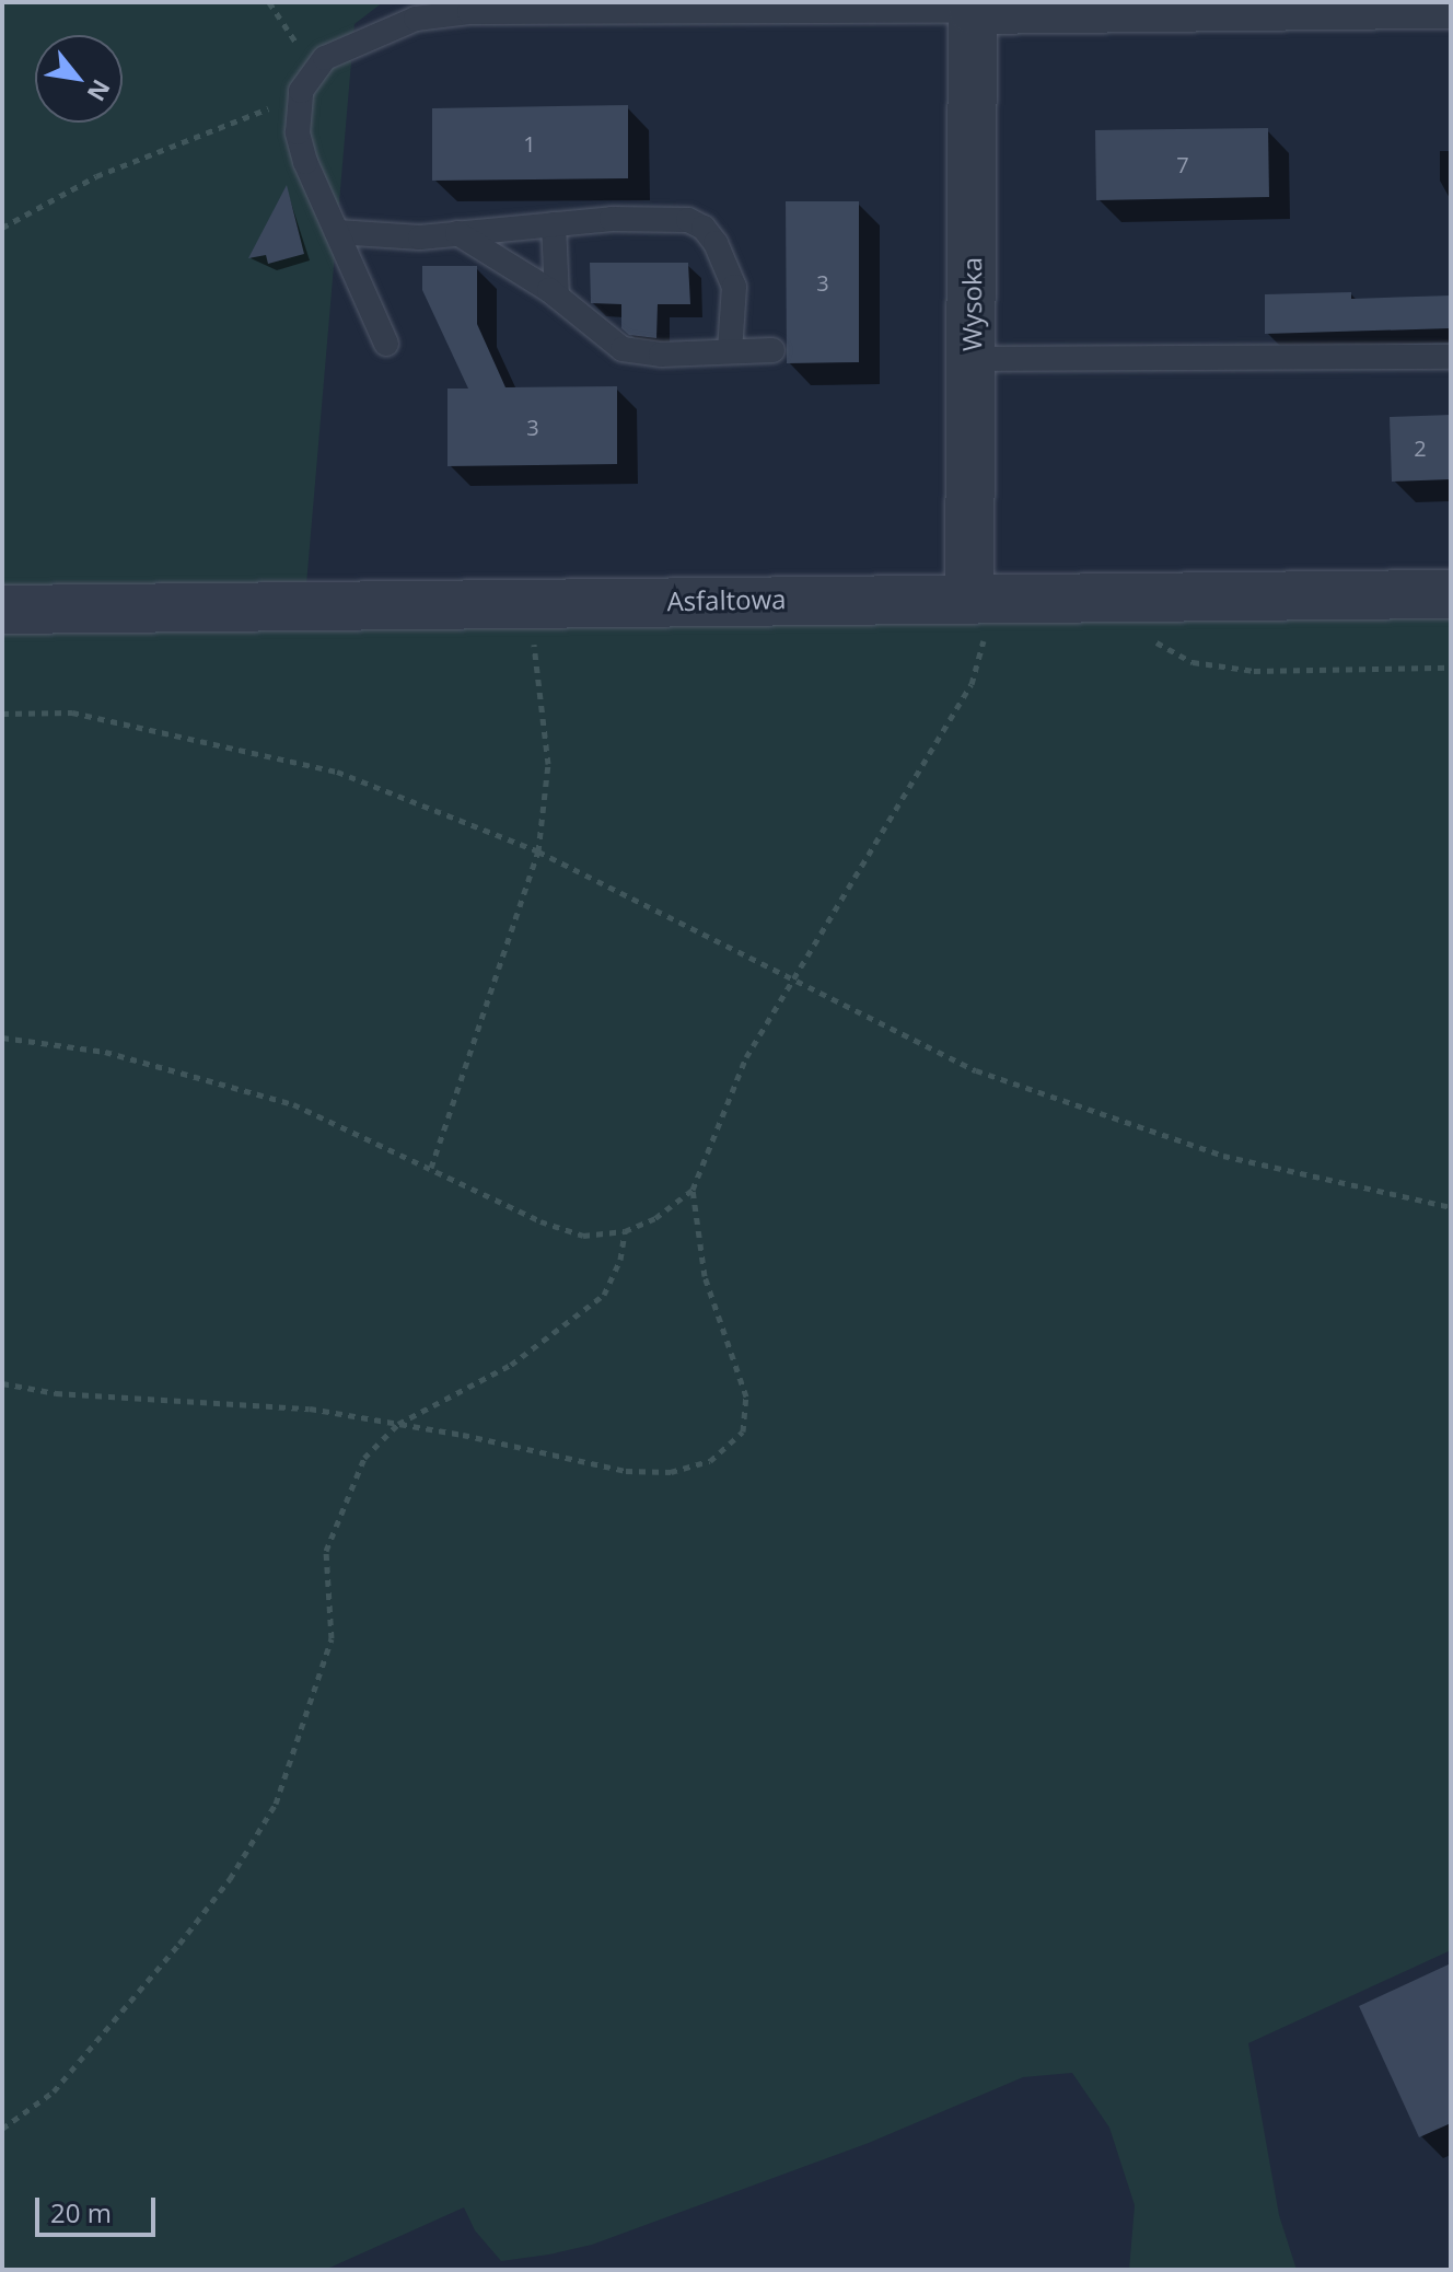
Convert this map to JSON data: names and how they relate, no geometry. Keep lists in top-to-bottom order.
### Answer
{
  "streets": {
    "street": ["Wysoka", "Asfaltowa"]
  },
  "crossings": [
    ["Wysoka", "Asfaltowa"]
  ],
  "house_numbers": [
    "1",
    "7",
    "3",
    "3",
    "2"
  ],
  "scale_bar": "20 m",
  "north": "bottom right"
}
